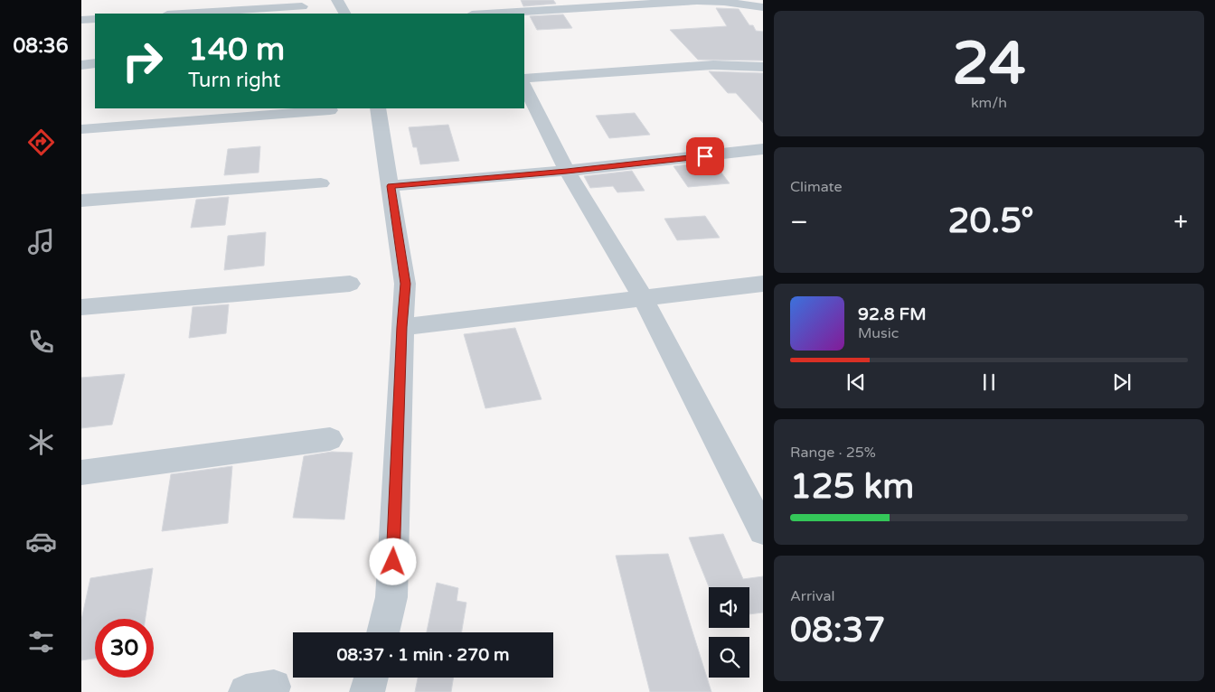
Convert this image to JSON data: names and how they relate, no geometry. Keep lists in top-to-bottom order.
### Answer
{
  "page": {
    "tabs": "08:36",
    "tile": [
      ["24", "km/h"],
      "Climate",
      ["Range · 25%", "125 km"],
      ["Arrival", "08:37"]
    ],
    "turn": ["140 m", "Turn right"],
    "heat": ["−", "20.5°", "+"],
    "song": ["92.8 FM", "Music"],
    "limit": "30",
    "trip": "08:37 · 1 min · 270 m"
  }
}
